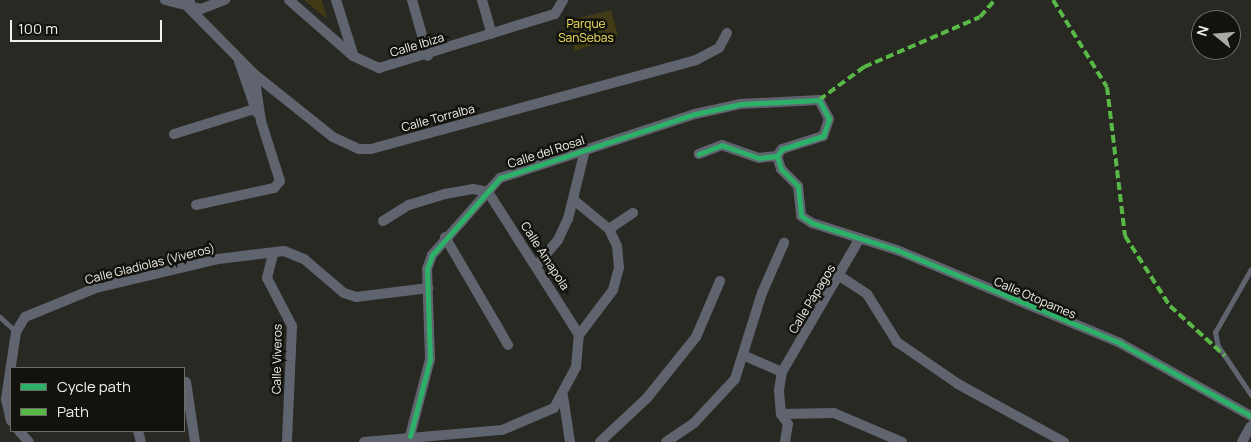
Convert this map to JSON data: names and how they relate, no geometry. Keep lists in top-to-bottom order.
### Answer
{
  "streets": {
    "street": [
      "Calle Ibiza",
      "Calle Torralba",
      "Calle del Rosal",
      "Calle Amapola",
      "Calle Gladiolas (Viveros)",
      "Calle Otopames",
      "Calle Pápagos",
      "Calle Viveros"
    ]
  },
  "crossings": [
    ["Calle del Rosal", "Calle Amapola"],
    ["Calle del Rosal", "Calle Gladiolas (Viveros)"],
    ["Calle del Rosal", "Calle Otopames"],
    ["Calle Gladiolas (Viveros)", "Calle Viveros"],
    ["Calle Otopames", "Calle Pápagos"]
  ],
  "parks": ["Parque SanSebas"],
  "legend": ["Cycle path", "Path"],
  "scale_bar": "100 m",
  "north": "left"
}
